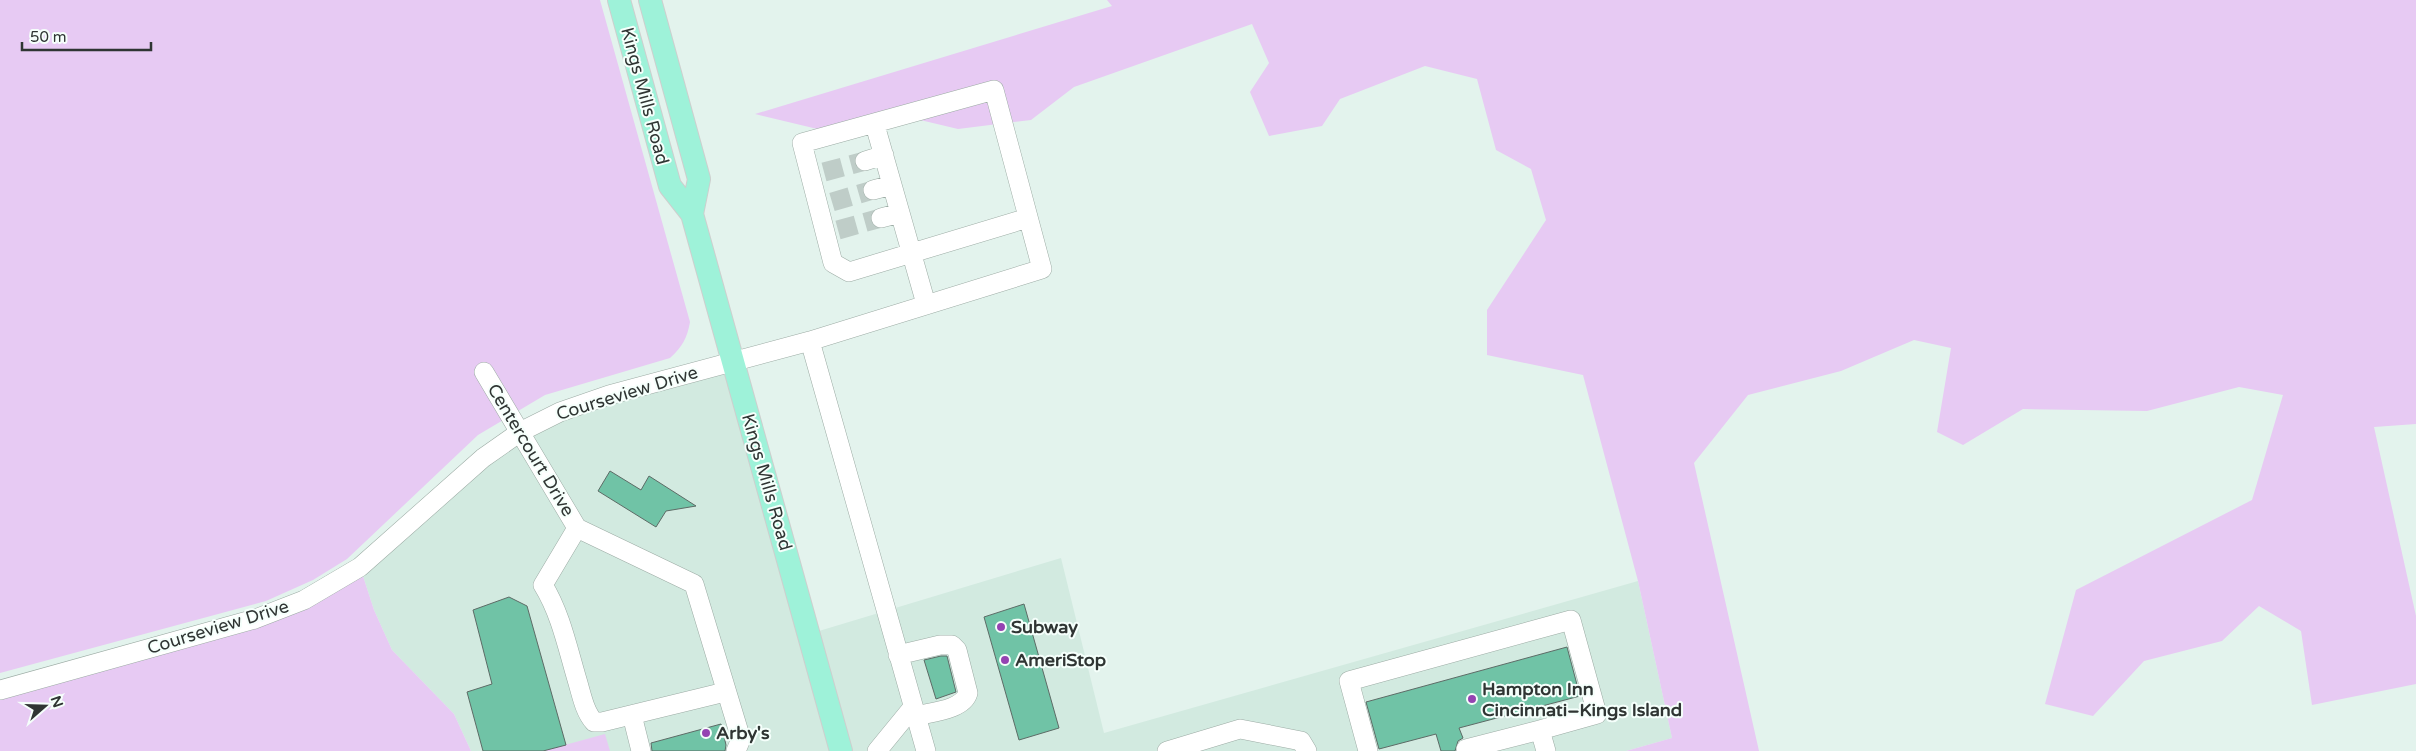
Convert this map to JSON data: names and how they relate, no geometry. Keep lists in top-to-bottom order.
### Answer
{
  "streets": {
    "main road": ["Kings Mills Road"],
    "street": ["Courseview Drive", "Centercourt Drive"]
  },
  "crossings": [
    ["Kings Mills Road", "Courseview Drive"],
    ["Courseview Drive", "Centercourt Drive"]
  ],
  "places": [
    "Subway",
    "AmeriStop",
    "Hampton Inn Cincinnati–Kings Island",
    "Arby's"
  ],
  "scale_bar": "50 m",
  "north": "right"
}
